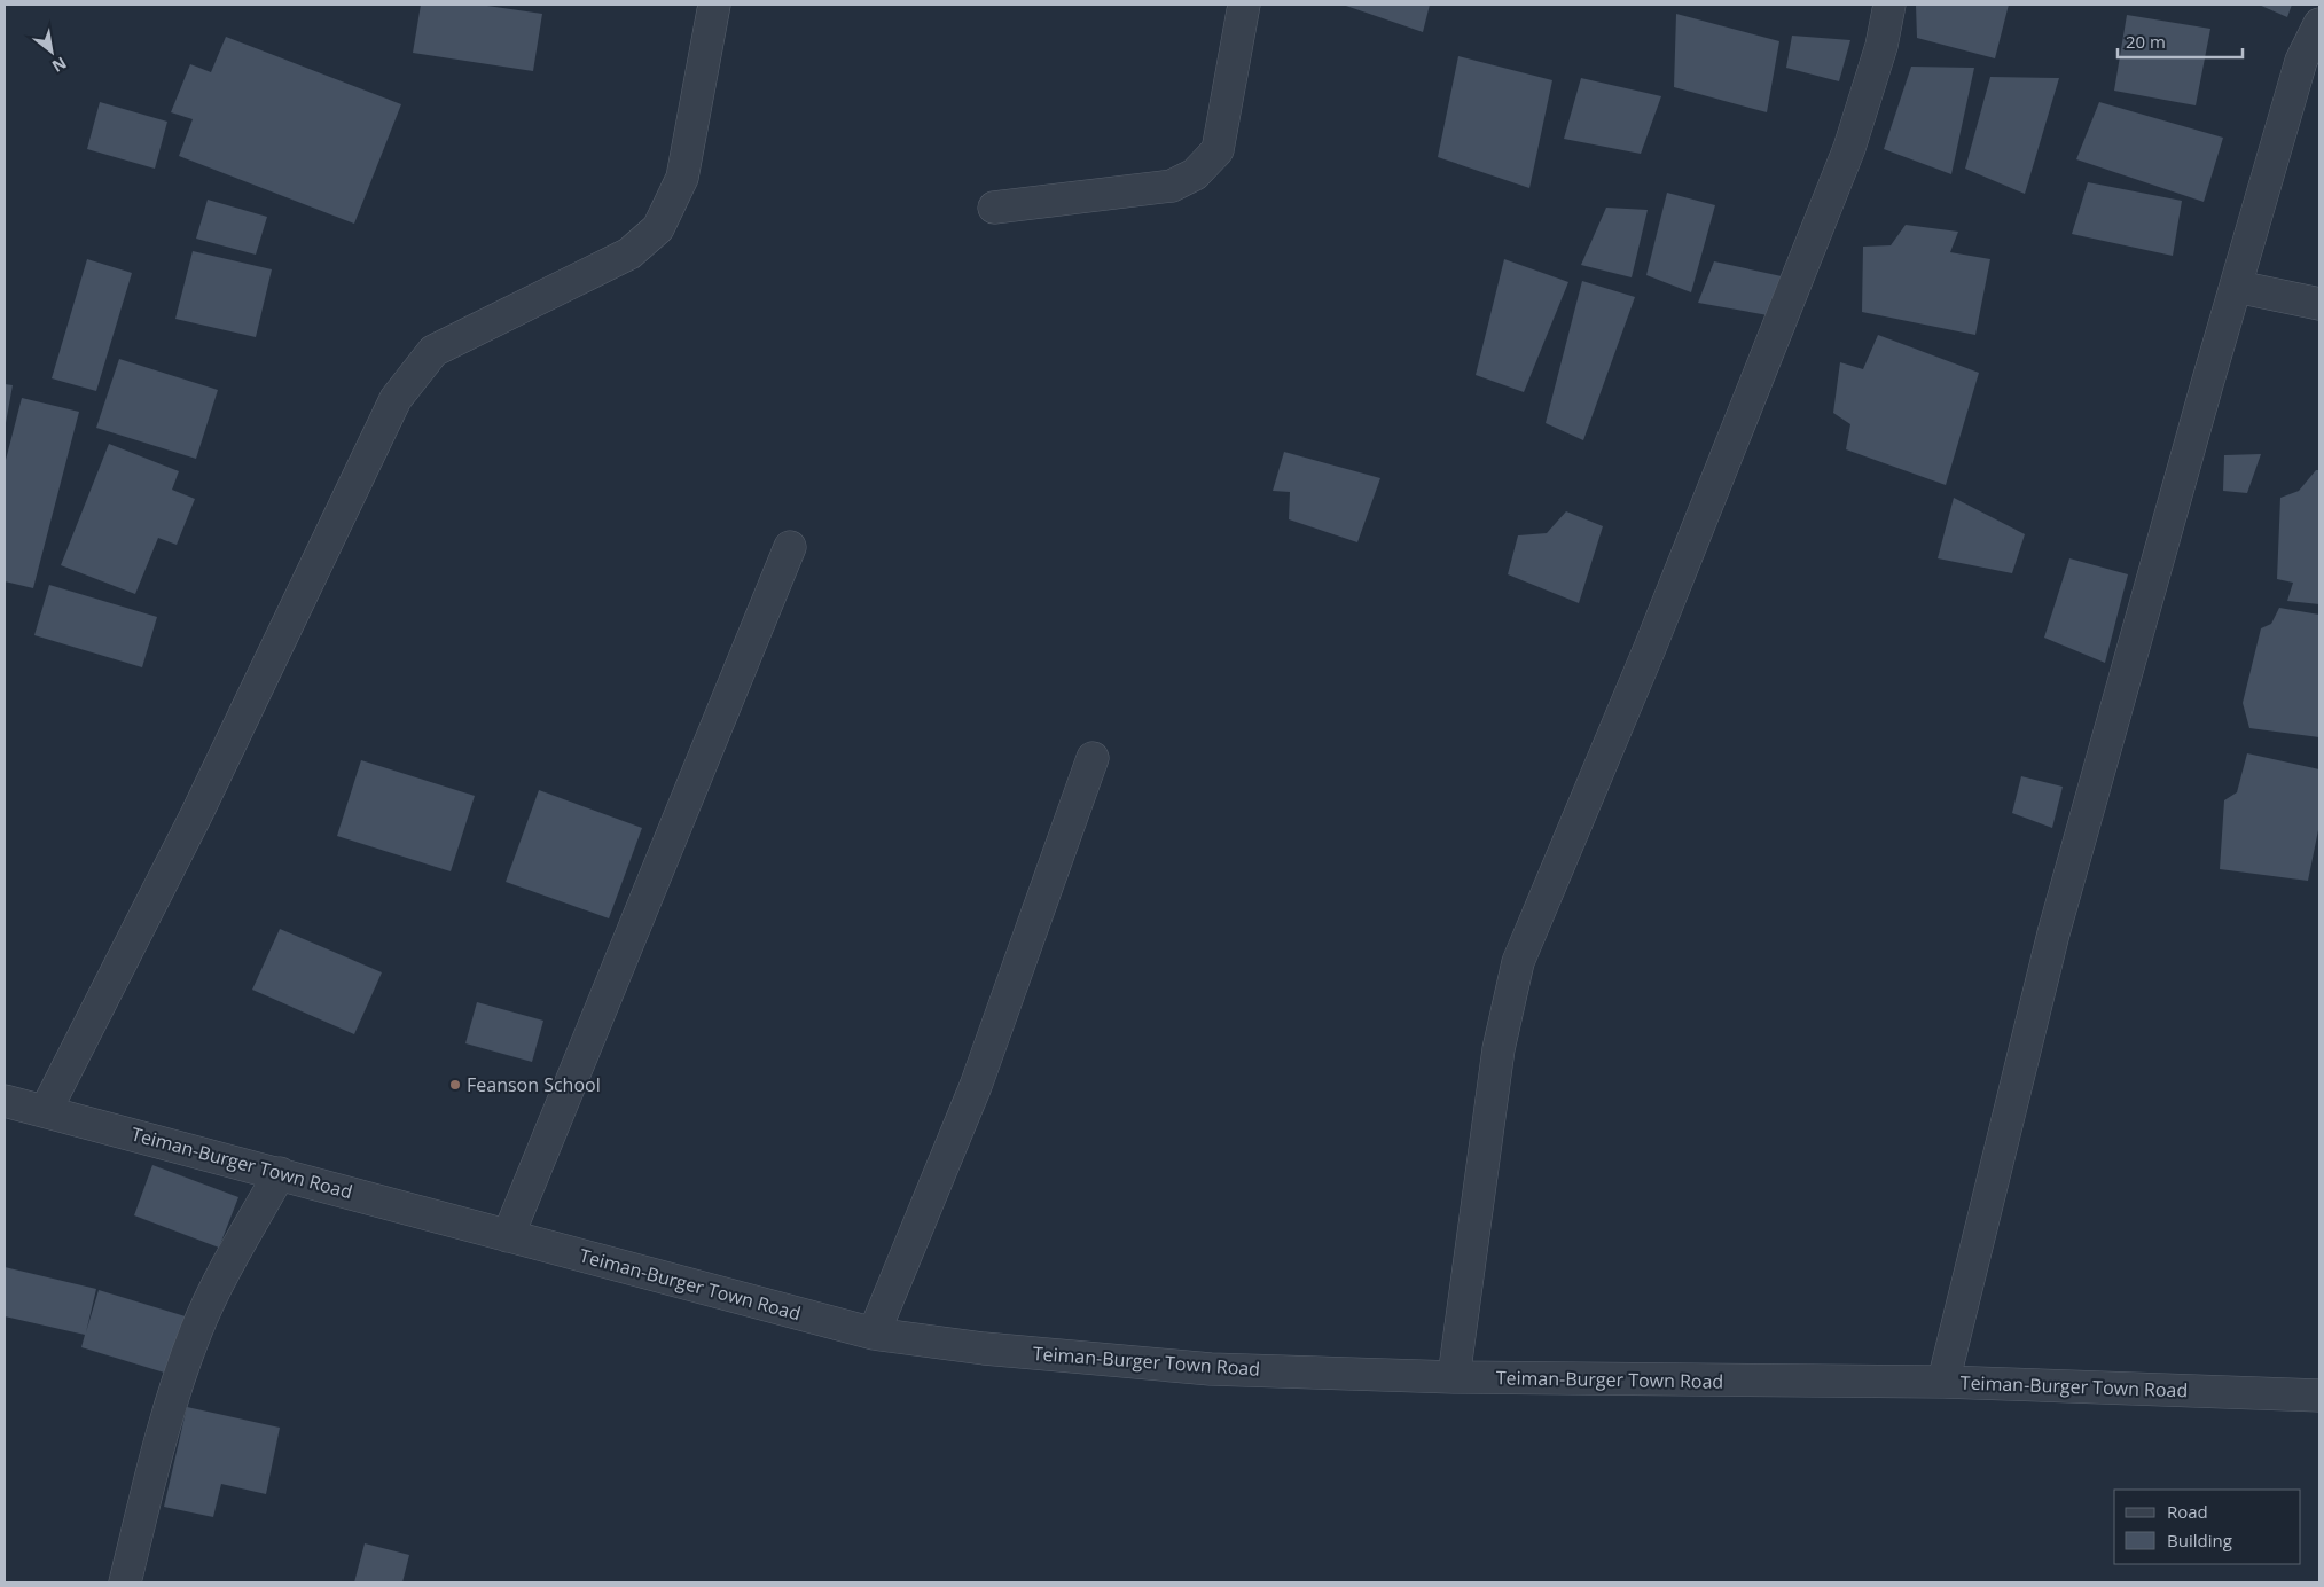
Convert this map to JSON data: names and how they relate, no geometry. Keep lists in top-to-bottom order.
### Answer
{
  "streets": {
    "street": ["Teiman-Burger Town Road"]
  },
  "places": ["Feanson School"],
  "legend": ["Road", "Building"],
  "scale_bar": "20 m",
  "north": "bottom right"
}
